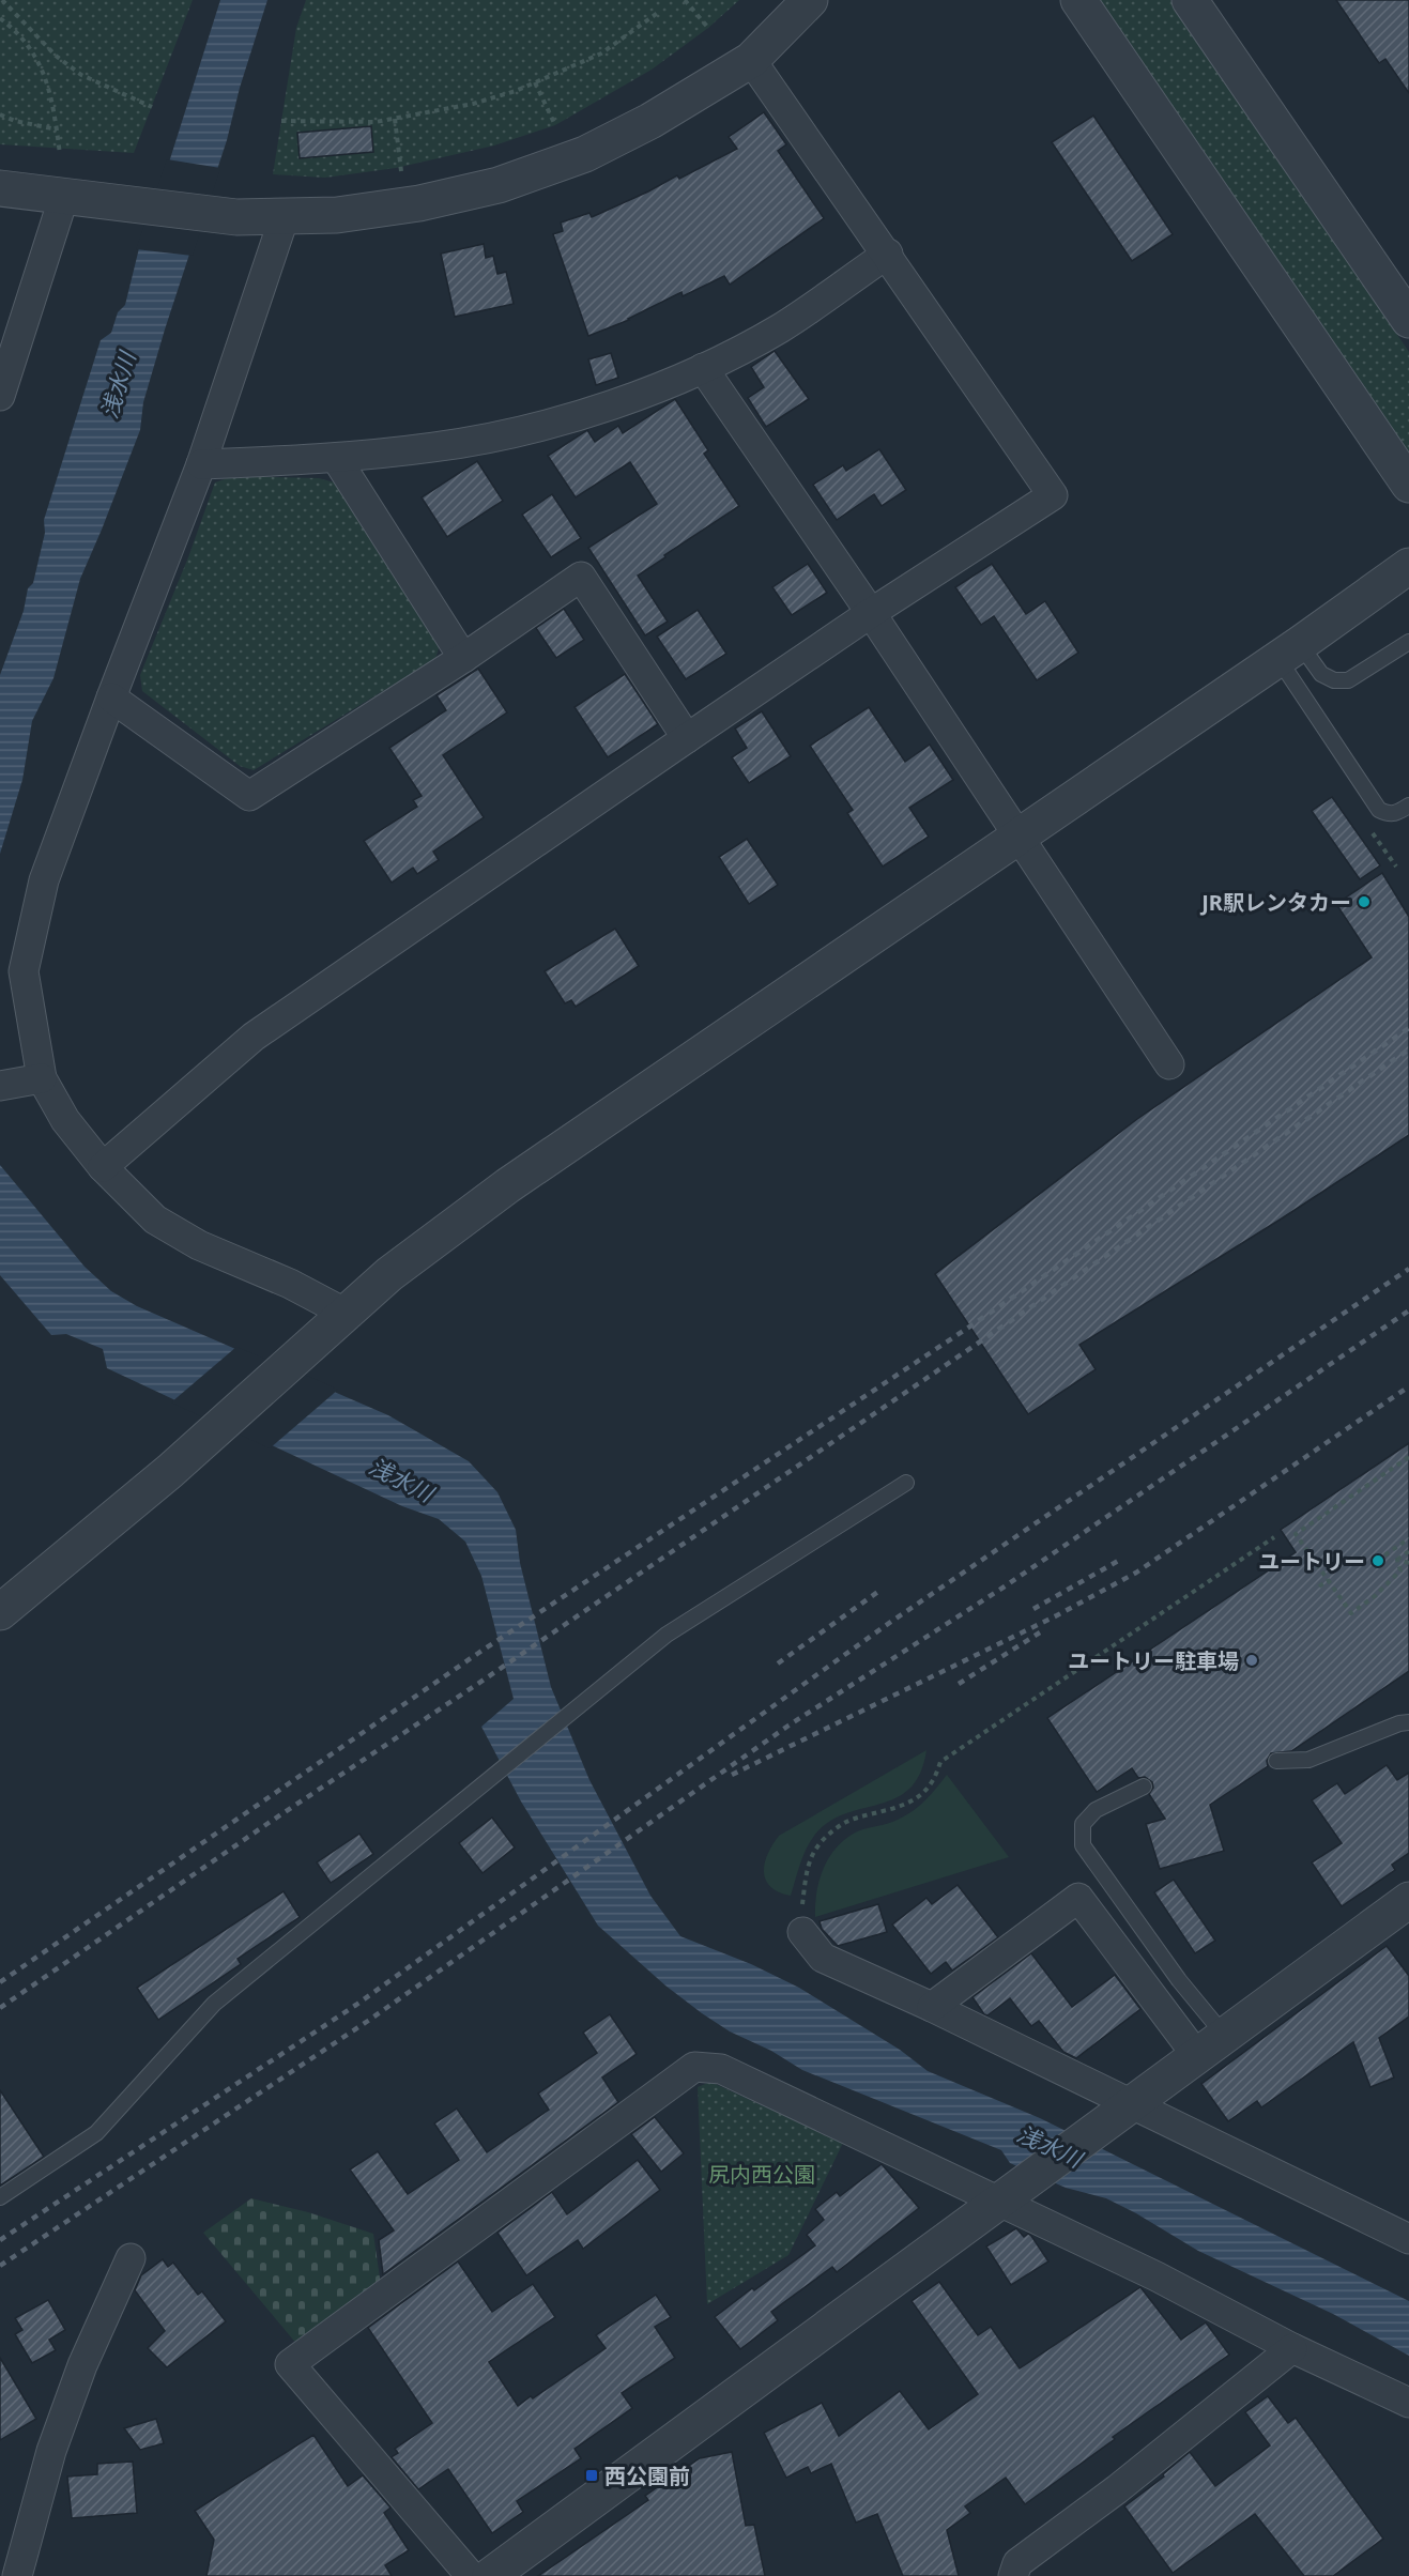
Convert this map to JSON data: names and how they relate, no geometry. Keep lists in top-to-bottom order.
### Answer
{
  "water": ["浅水川"],
  "parks": ["尻内西公園"],
  "places": {
    "other": ["JR駅レンタカー", "ユートリー", "ユートリー駐車場"],
    "transit": ["西公園前"]
  }
}
